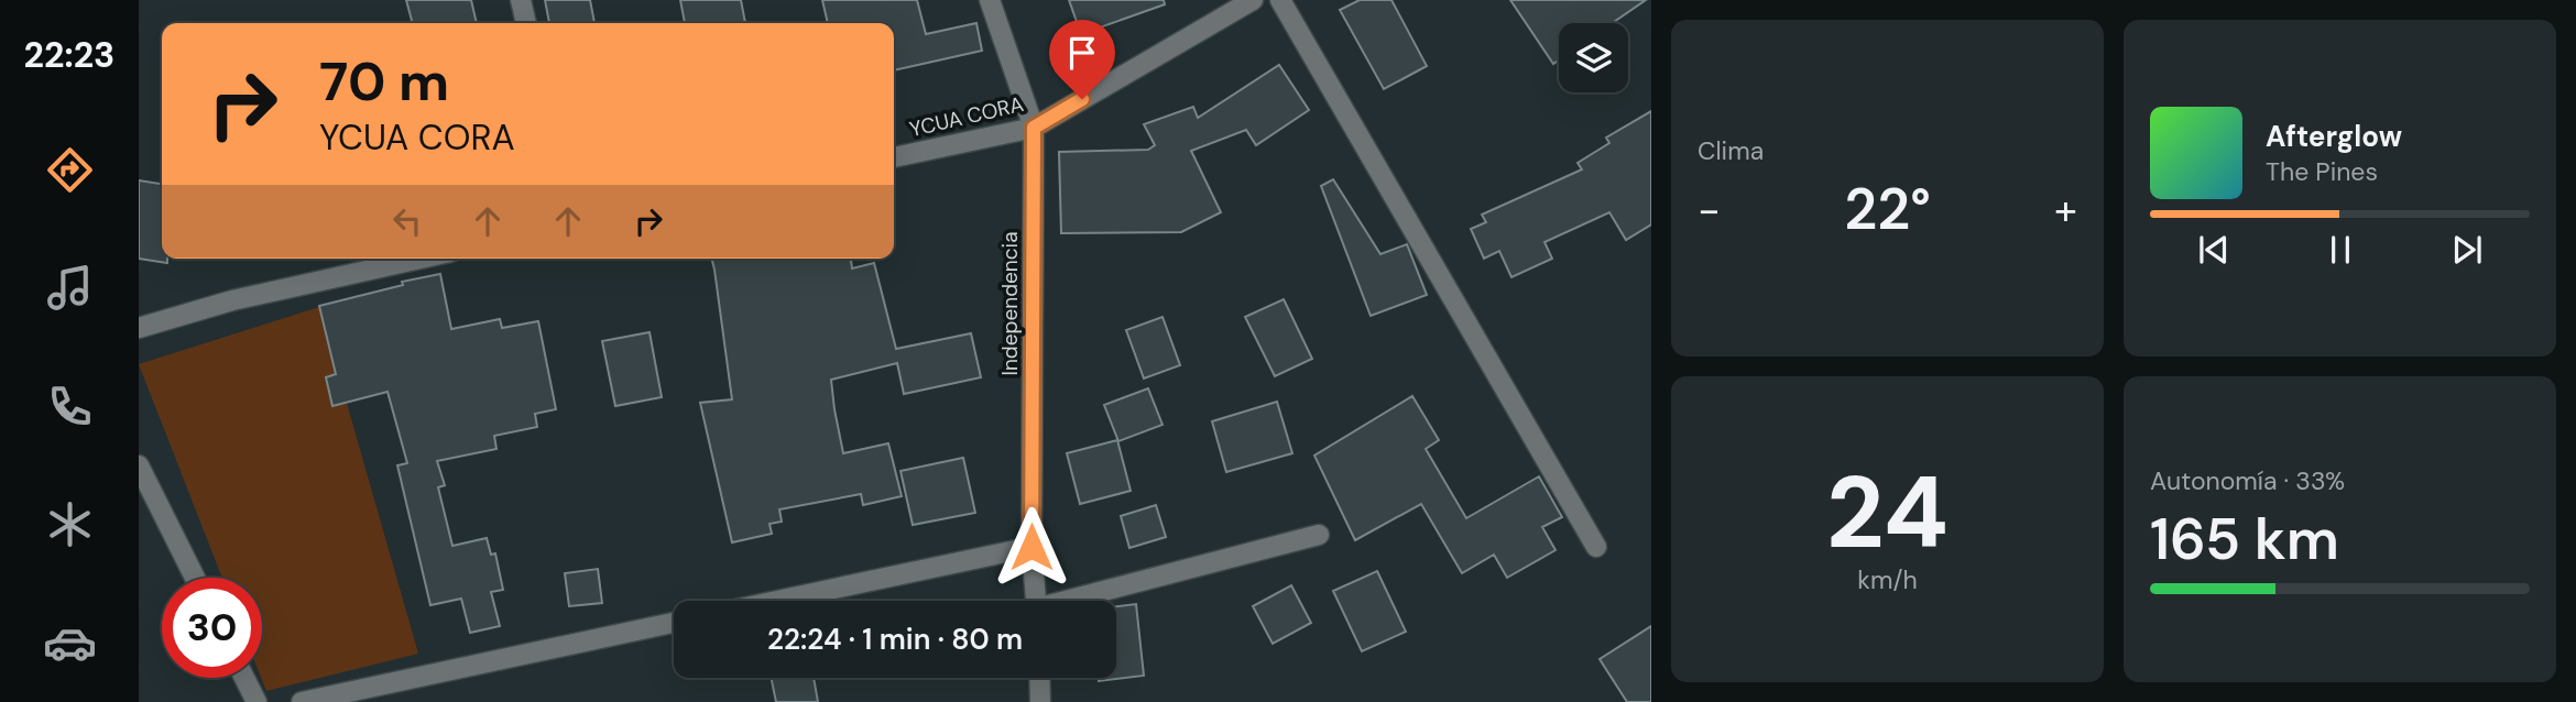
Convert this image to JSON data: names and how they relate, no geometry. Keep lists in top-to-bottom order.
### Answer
{
  "streets": {
    "street": ["YCUA CORA", "Independencia"]
  },
  "crossings": [
    ["YCUA CORA", "Independencia"]
  ],
  "page": {
    "tabs": "22:23",
    "tile": [
      "Clima",
      ["24", "km/h"],
      ["Autonomía · 33%", "165 km"]
    ],
    "turn": ["70 m", "YCUA CORA"],
    "song": ["Afterglow", "The Pines"],
    "heat": ["−", "22°", "+"],
    "limit": "30",
    "trip": "22:24 · 1 min · 80 m"
  }
}
